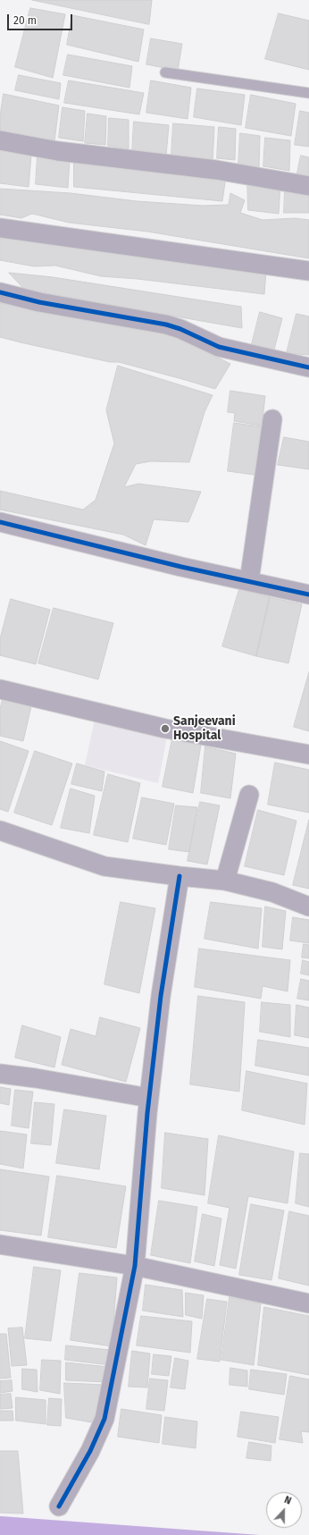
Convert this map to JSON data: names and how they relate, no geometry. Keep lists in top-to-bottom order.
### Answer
{
  "places": ["Sanjeevani Hospital"],
  "scale_bar": "20 m",
  "north": "top"
}
